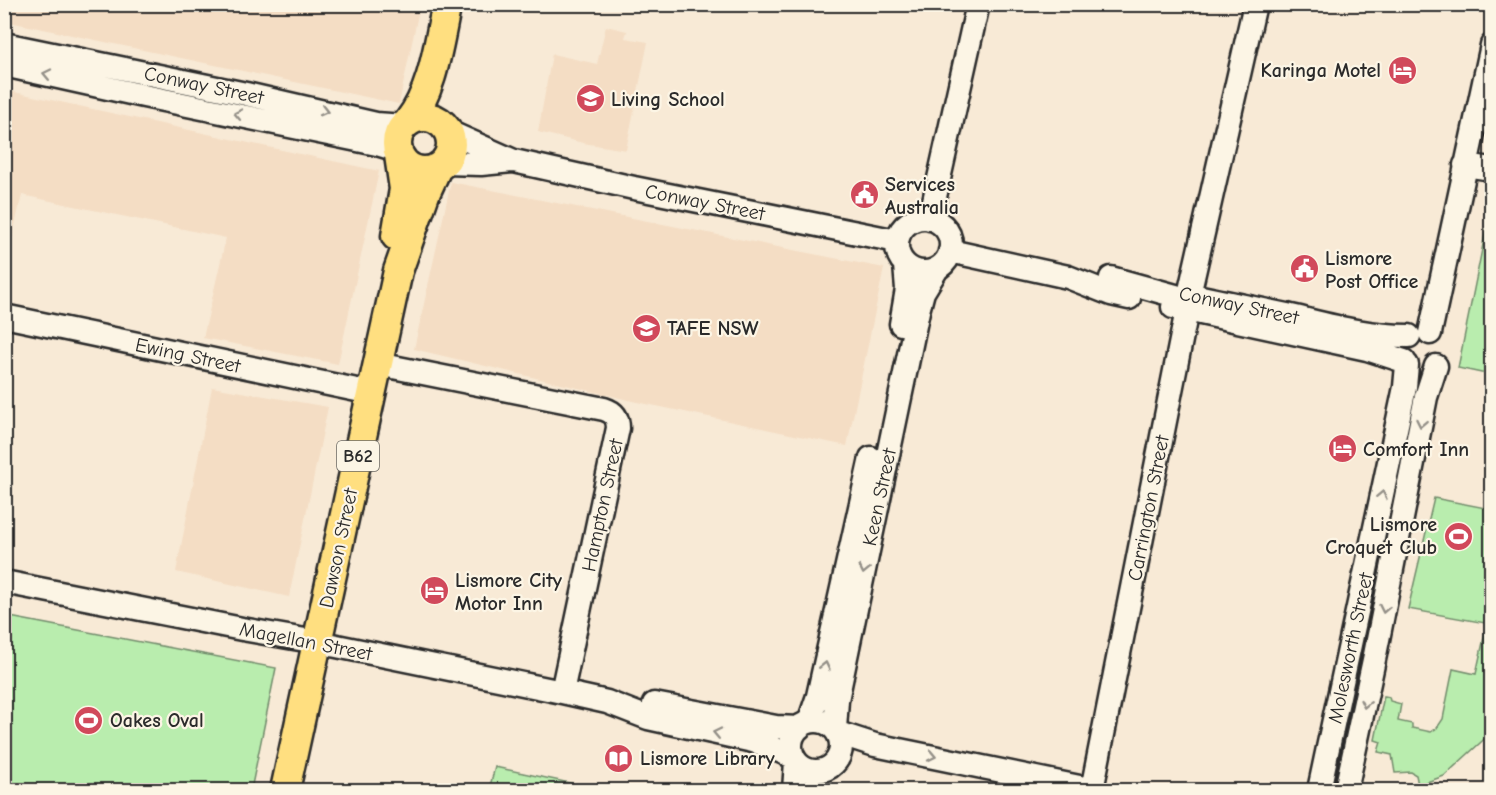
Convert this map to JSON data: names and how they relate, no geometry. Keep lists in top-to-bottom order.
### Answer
{
  "streets": {
    "main road": ["B62", "Dawson Street"],
    "street": [
      "Conway Street",
      "Ewing Street",
      "Keen Street",
      "Hampton Street",
      "Carrington Street",
      "Magellan Street",
      "Molesworth Street"
    ]
  },
  "crossings": [
    ["Conway Street", "B62"],
    ["Conway Street", "Keen Street"],
    ["Conway Street", "Carrington Street"],
    ["Conway Street", "Dawson Street"],
    ["Conway Street", "Molesworth Street"],
    ["Ewing Street", "Dawson Street"],
    ["B62", "Dawson Street"],
    ["Keen Street", "Magellan Street"],
    ["Hampton Street", "Dawson Street"],
    ["Hampton Street", "Magellan Street"],
    ["Dawson Street", "Magellan Street"]
  ],
  "places": {
    "hotel": ["Karinga Motel", "Comfort Inn", "Lismore City Motor Inn"],
    "school or university": ["Living School", "TAFE NSW"],
    "public building": ["Services Australia", "Lismore Post Office"],
    "sports": ["Lismore Croquet Club", "Oakes Oval"],
    "library": ["Lismore Library"]
  }
}
